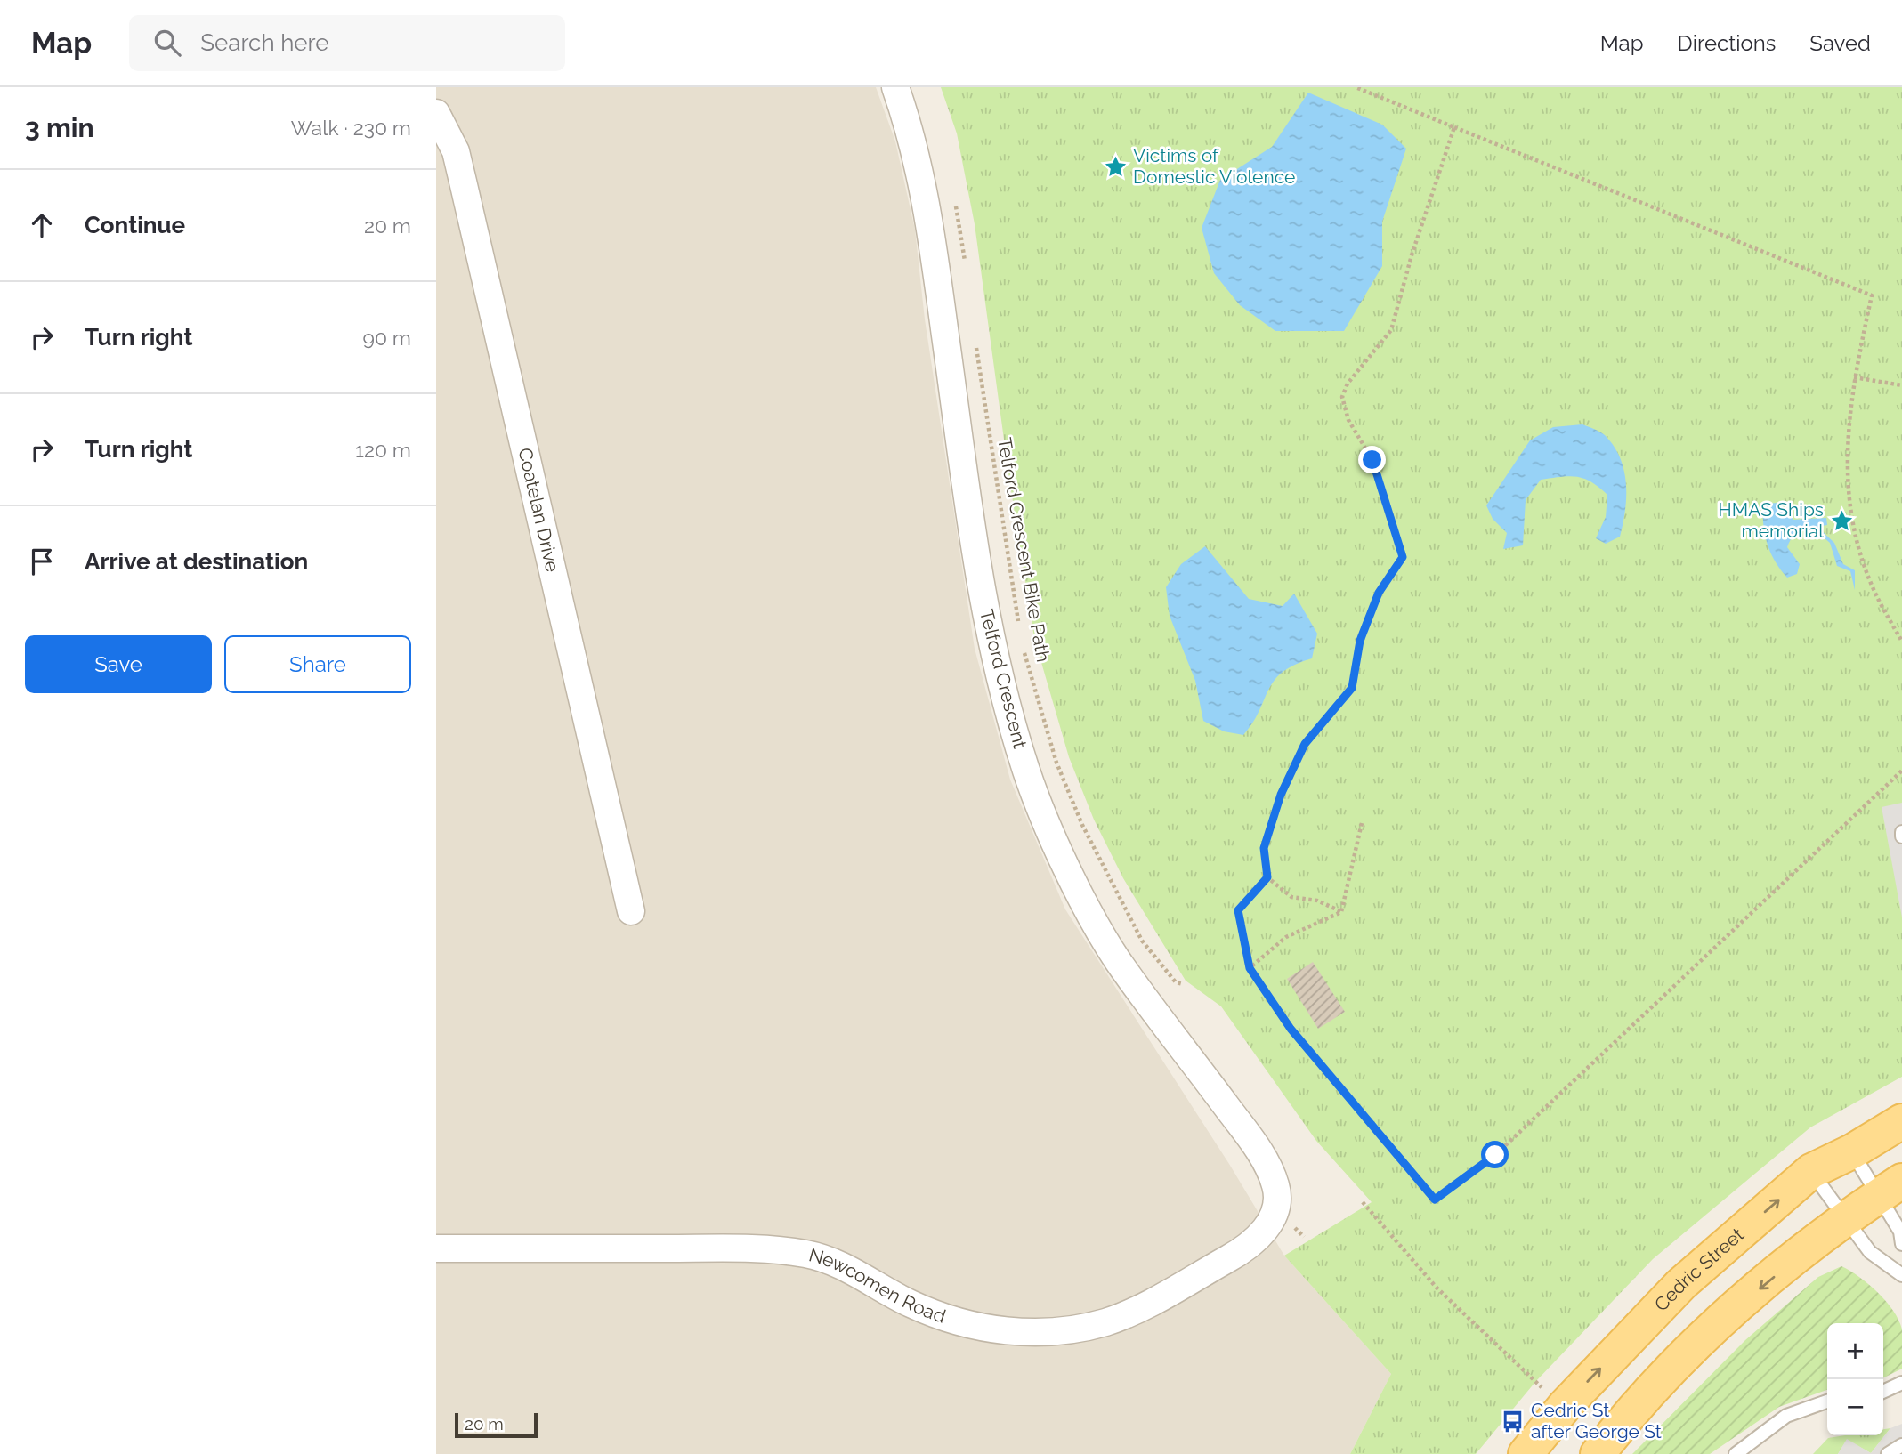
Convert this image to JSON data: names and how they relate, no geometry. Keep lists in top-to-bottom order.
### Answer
{
  "streets": {
    "main road": ["Cedric Street"],
    "street": ["Coatelan Drive", "Telford Crescent", "Newcomen Road"],
    "path": ["Telford Crescent Bike Path"]
  },
  "crossings": [
    ["Telford Crescent", "Newcomen Road"]
  ],
  "places": {
    "place": ["Victims of Domestic Violence", "HMAS Ships memorial"],
    "bus stop": ["Cedric St after George St"]
  },
  "scale_bar": "20 m",
  "page": {
    "header": "Map",
    "search": "Search here",
    "nav": ["Map", "Directions", "Saved"],
    "heading": ["3 min", "Walk · 230 m"],
    "list": [
      ["Continue", "20 m"],
      ["Turn right", "90 m"],
      ["Turn right", "120 m"],
      "Arrive at destination"
    ],
    "buttons": ["Save", "Share"],
    "map_buttons": ["+", "−"],
    "scale": "20 m"
  }
}
